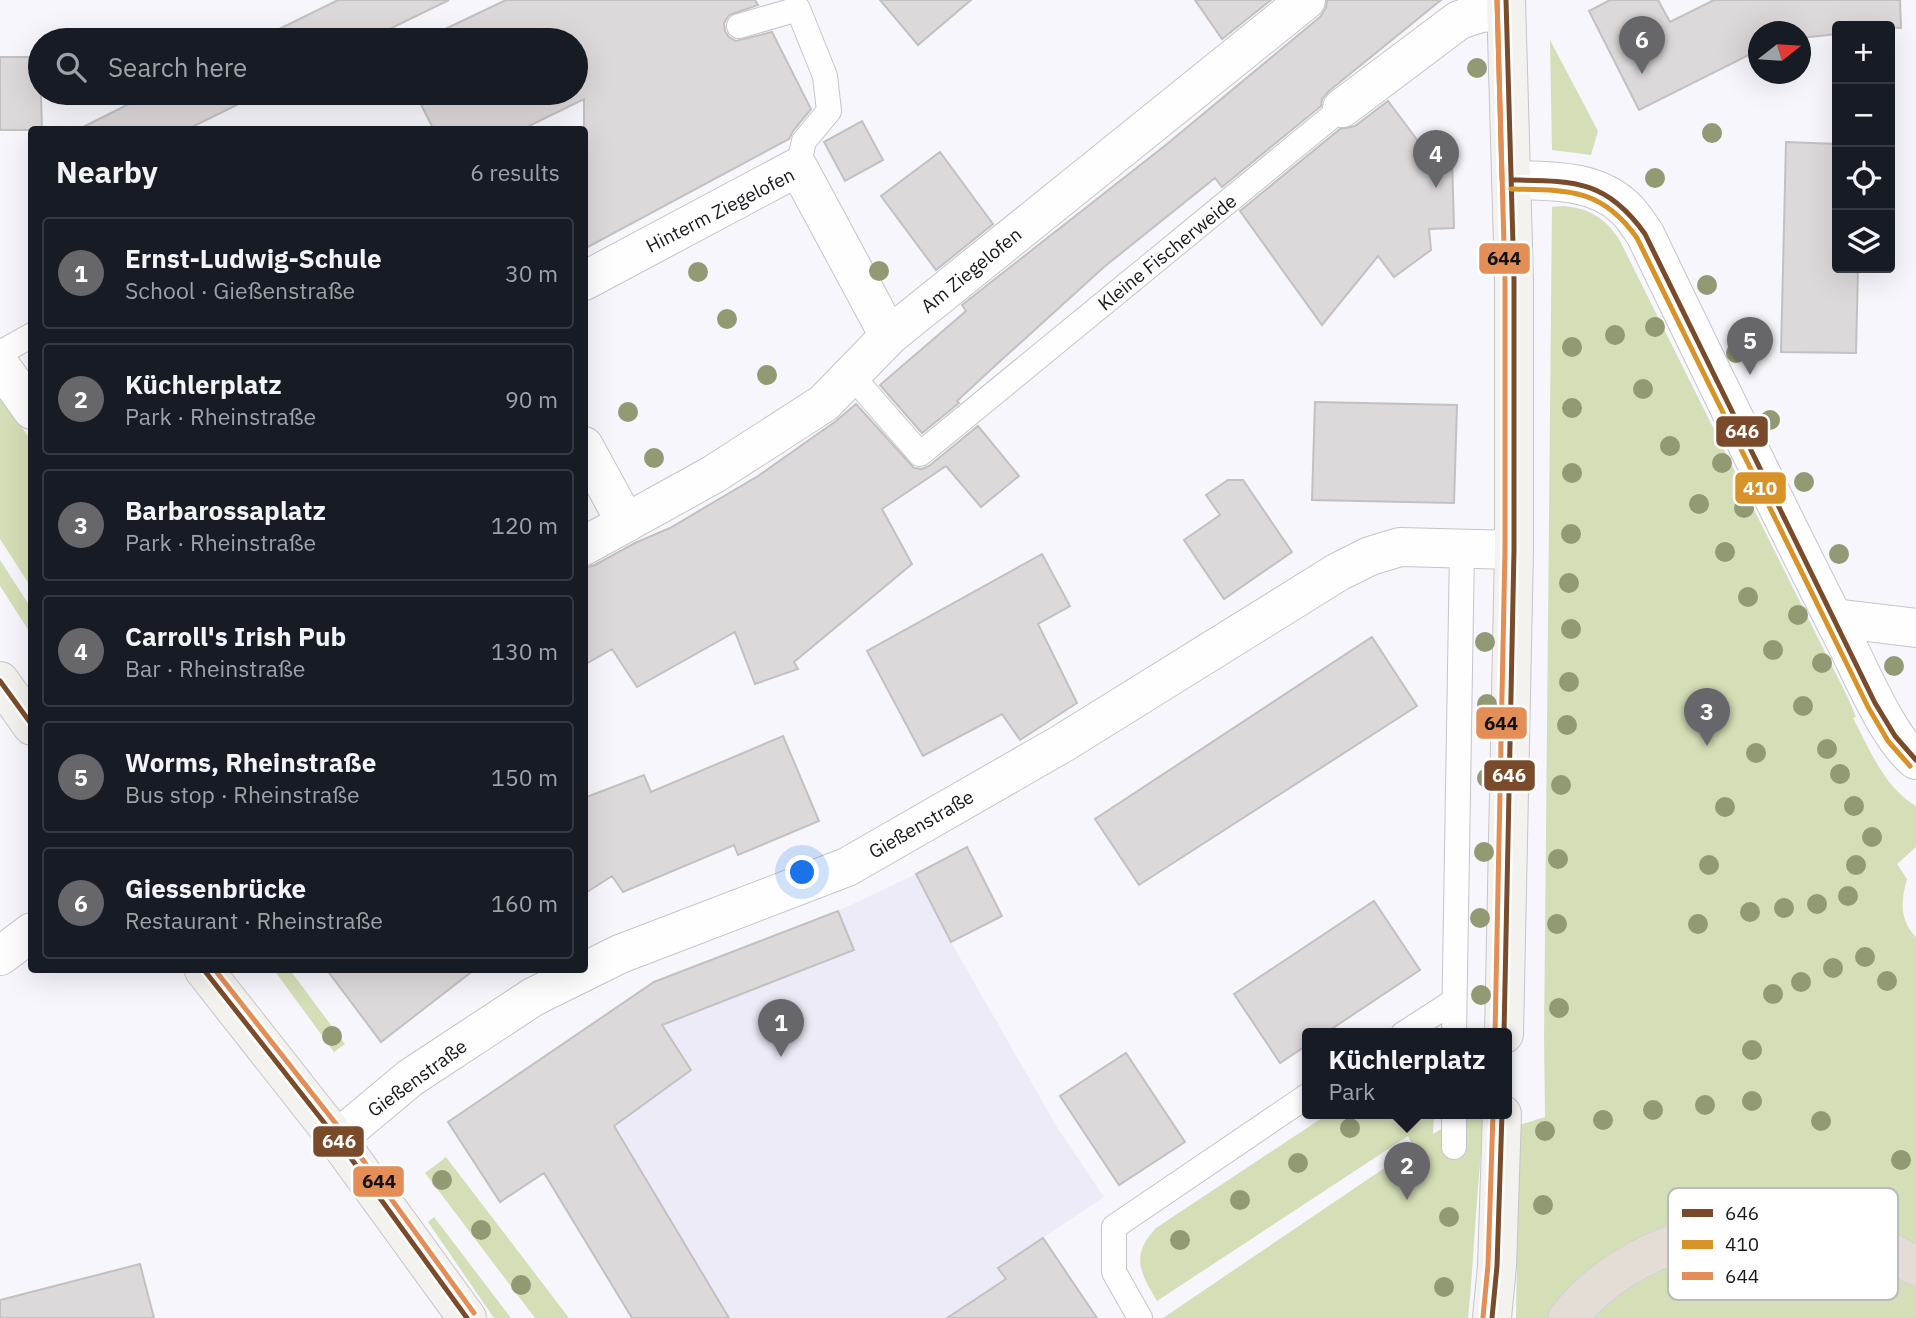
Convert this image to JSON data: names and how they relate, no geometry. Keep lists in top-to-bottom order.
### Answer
{
  "streets": {
    "street": [
      "Hinterm Ziegelofen",
      "Kleine Fischerweide",
      "Am Ziegelofen",
      "Gießenstraße"
    ]
  },
  "crossings": [
    ["Hinterm Ziegelofen", "Am Ziegelofen"],
    ["Kleine Fischerweide", "Am Ziegelofen"]
  ],
  "lines": ["transit line 646", "transit line 410", "transit line 644"],
  "legend": ["646", "410", "644"],
  "north": "right",
  "page": {
    "pins": [
      "6",
      "4",
      "5",
      "3",
      "1",
      "2"
    ],
    "map_buttons": ["+", "−"],
    "search": "Search here",
    "heading": ["Nearby", "6 results"],
    "list": [
      {
        "mark": "1",
        "name": "Ernst-Ludwig-Schule",
        "note": "School · Gießenstraße",
        "value": "30 m"
      },
      {
        "mark": "2",
        "name": "Küchlerplatz",
        "note": "Park · Rheinstraße",
        "value": "90 m"
      },
      {
        "mark": "3",
        "name": "Barbarossaplatz",
        "note": "Park · Rheinstraße",
        "value": "120 m"
      },
      {
        "mark": "4",
        "name": "Carroll's Irish Pub",
        "note": "Bar · Rheinstraße",
        "value": "130 m"
      },
      {
        "mark": "5",
        "name": "Worms, Rheinstraße",
        "note": "Bus stop · Rheinstraße",
        "value": "150 m"
      },
      {
        "mark": "6",
        "name": "Giessenbrücke",
        "note": "Restaurant · Rheinstraße",
        "value": "160 m"
      }
    ],
    "popup": ["Küchlerplatz", "Park"]
  }
}
